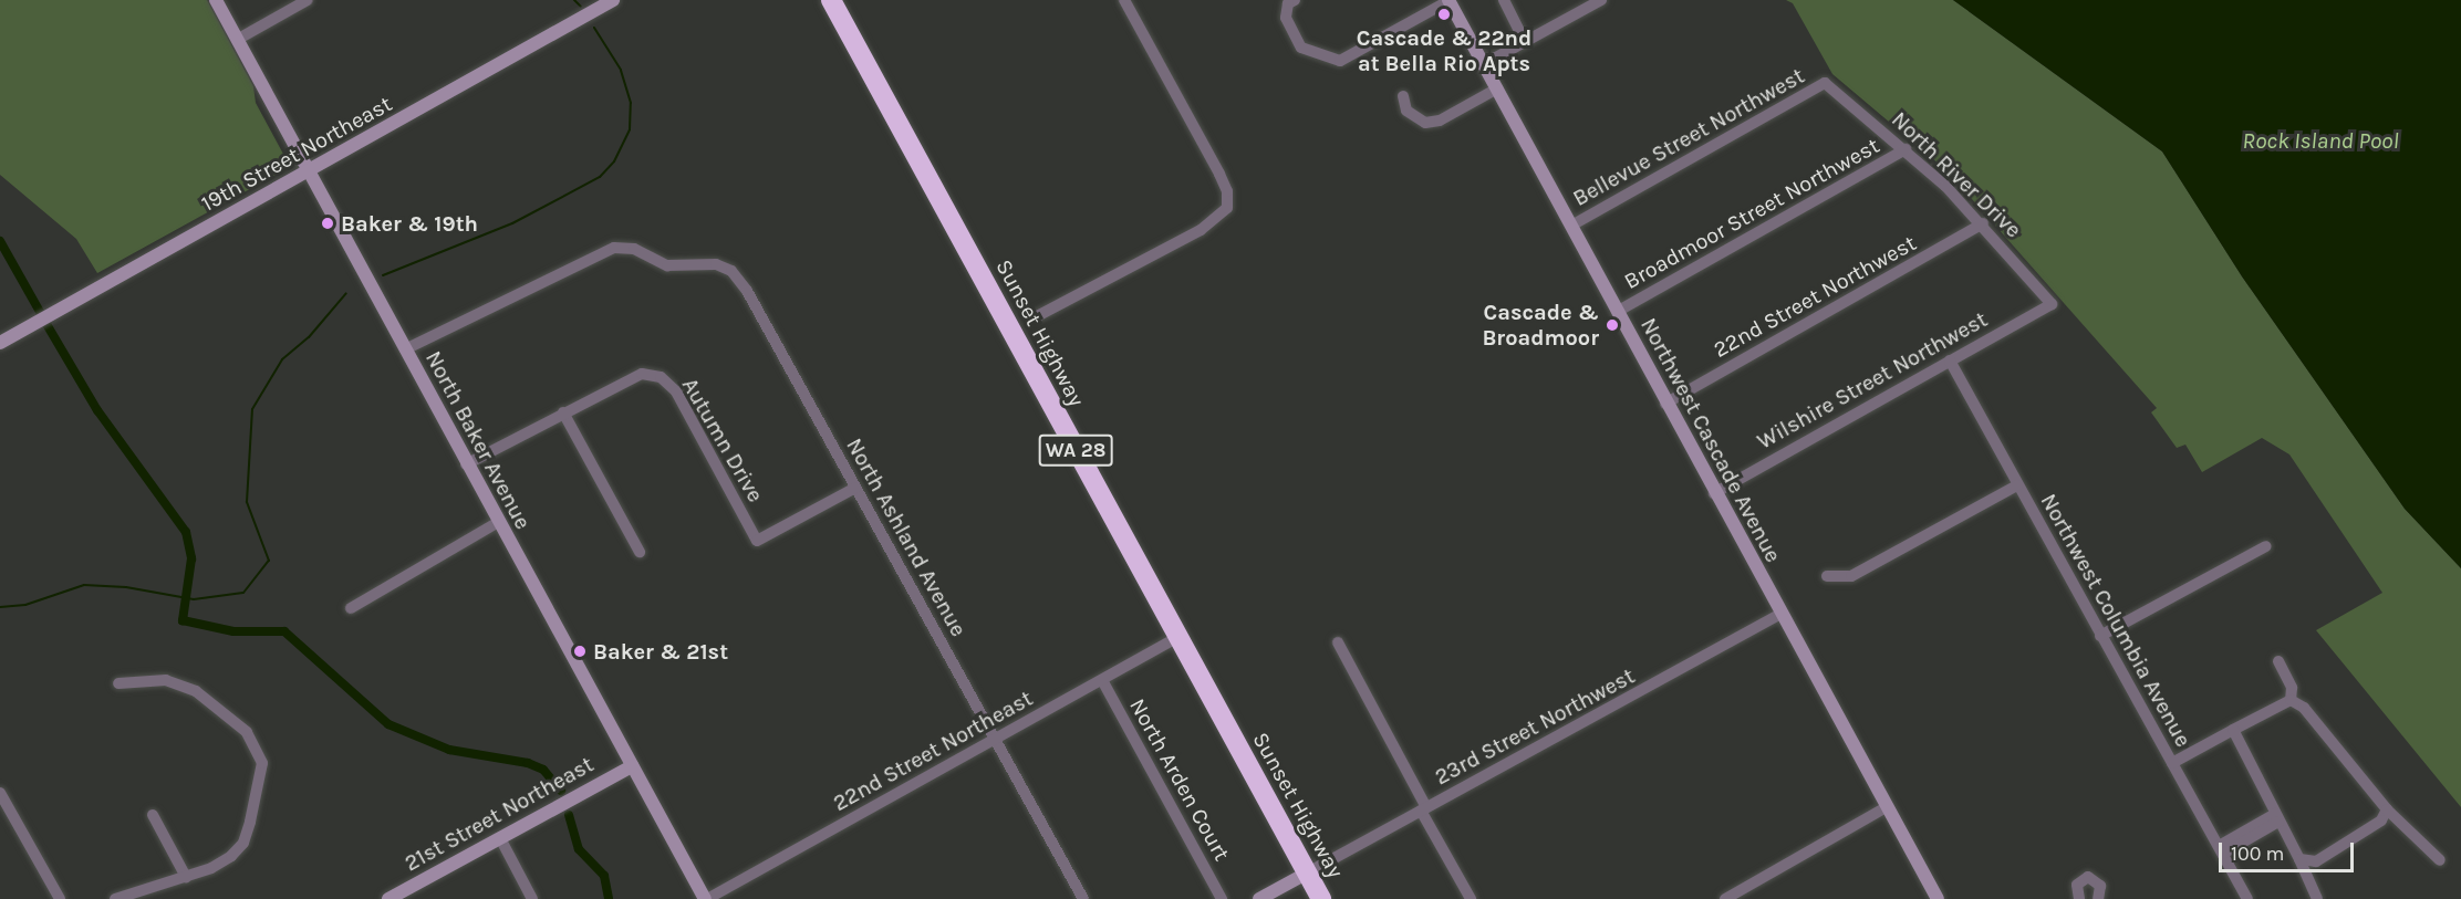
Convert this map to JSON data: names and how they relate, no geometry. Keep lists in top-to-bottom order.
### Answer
{
  "streets": {
    "highway": ["Sunset Highway", "WA 28"],
    "street": [
      "Bellevue Street Northwest",
      "19th Street Northeast",
      "North River Drive",
      "Broadmoor Street Northwest",
      "22nd Street Northwest",
      "Wilshire Street Northwest",
      "North Baker Avenue",
      "Autumn Drive",
      "Northwest Cascade Avenue",
      "North Ashland Avenue",
      "Northwest Columbia Avenue",
      "23rd Street Northwest",
      "22nd Street Northeast",
      "North Arden Court",
      "21st Street Northeast"
    ]
  },
  "crossings": [
    ["Bellevue Street Northwest", "North River Drive"],
    ["Bellevue Street Northwest", "Northwest Cascade Avenue"],
    ["19th Street Northeast", "North Baker Avenue"],
    ["North River Drive", "Broadmoor Street Northwest"],
    ["North River Drive", "22nd Street Northwest"],
    ["North River Drive", "Wilshire Street Northwest"],
    ["Broadmoor Street Northwest", "Northwest Cascade Avenue"],
    ["22nd Street Northwest", "Northwest Cascade Avenue"],
    ["Sunset Highway", "23rd Street Northwest"],
    ["Sunset Highway", "22nd Street Northeast"],
    ["Wilshire Street Northwest", "Northwest Cascade Avenue"],
    ["Wilshire Street Northwest", "Northwest Columbia Avenue"],
    ["North Baker Avenue", "Autumn Drive"],
    ["North Baker Avenue", "North Ashland Avenue"],
    ["North Baker Avenue", "22nd Street Northeast"],
    ["North Baker Avenue", "21st Street Northeast"],
    ["Autumn Drive", "North Ashland Avenue"],
    ["Northwest Cascade Avenue", "23rd Street Northwest"],
    ["North Ashland Avenue", "22nd Street Northeast"],
    ["22nd Street Northeast", "North Arden Court"]
  ],
  "water": ["Rock Island Pool"],
  "places": [
    "Cascade & 22nd at Bella Rio Apts",
    "Baker & 19th",
    "Cascade & Broadmoor",
    "Baker & 21st"
  ],
  "scale_bar": "100 m"
}
